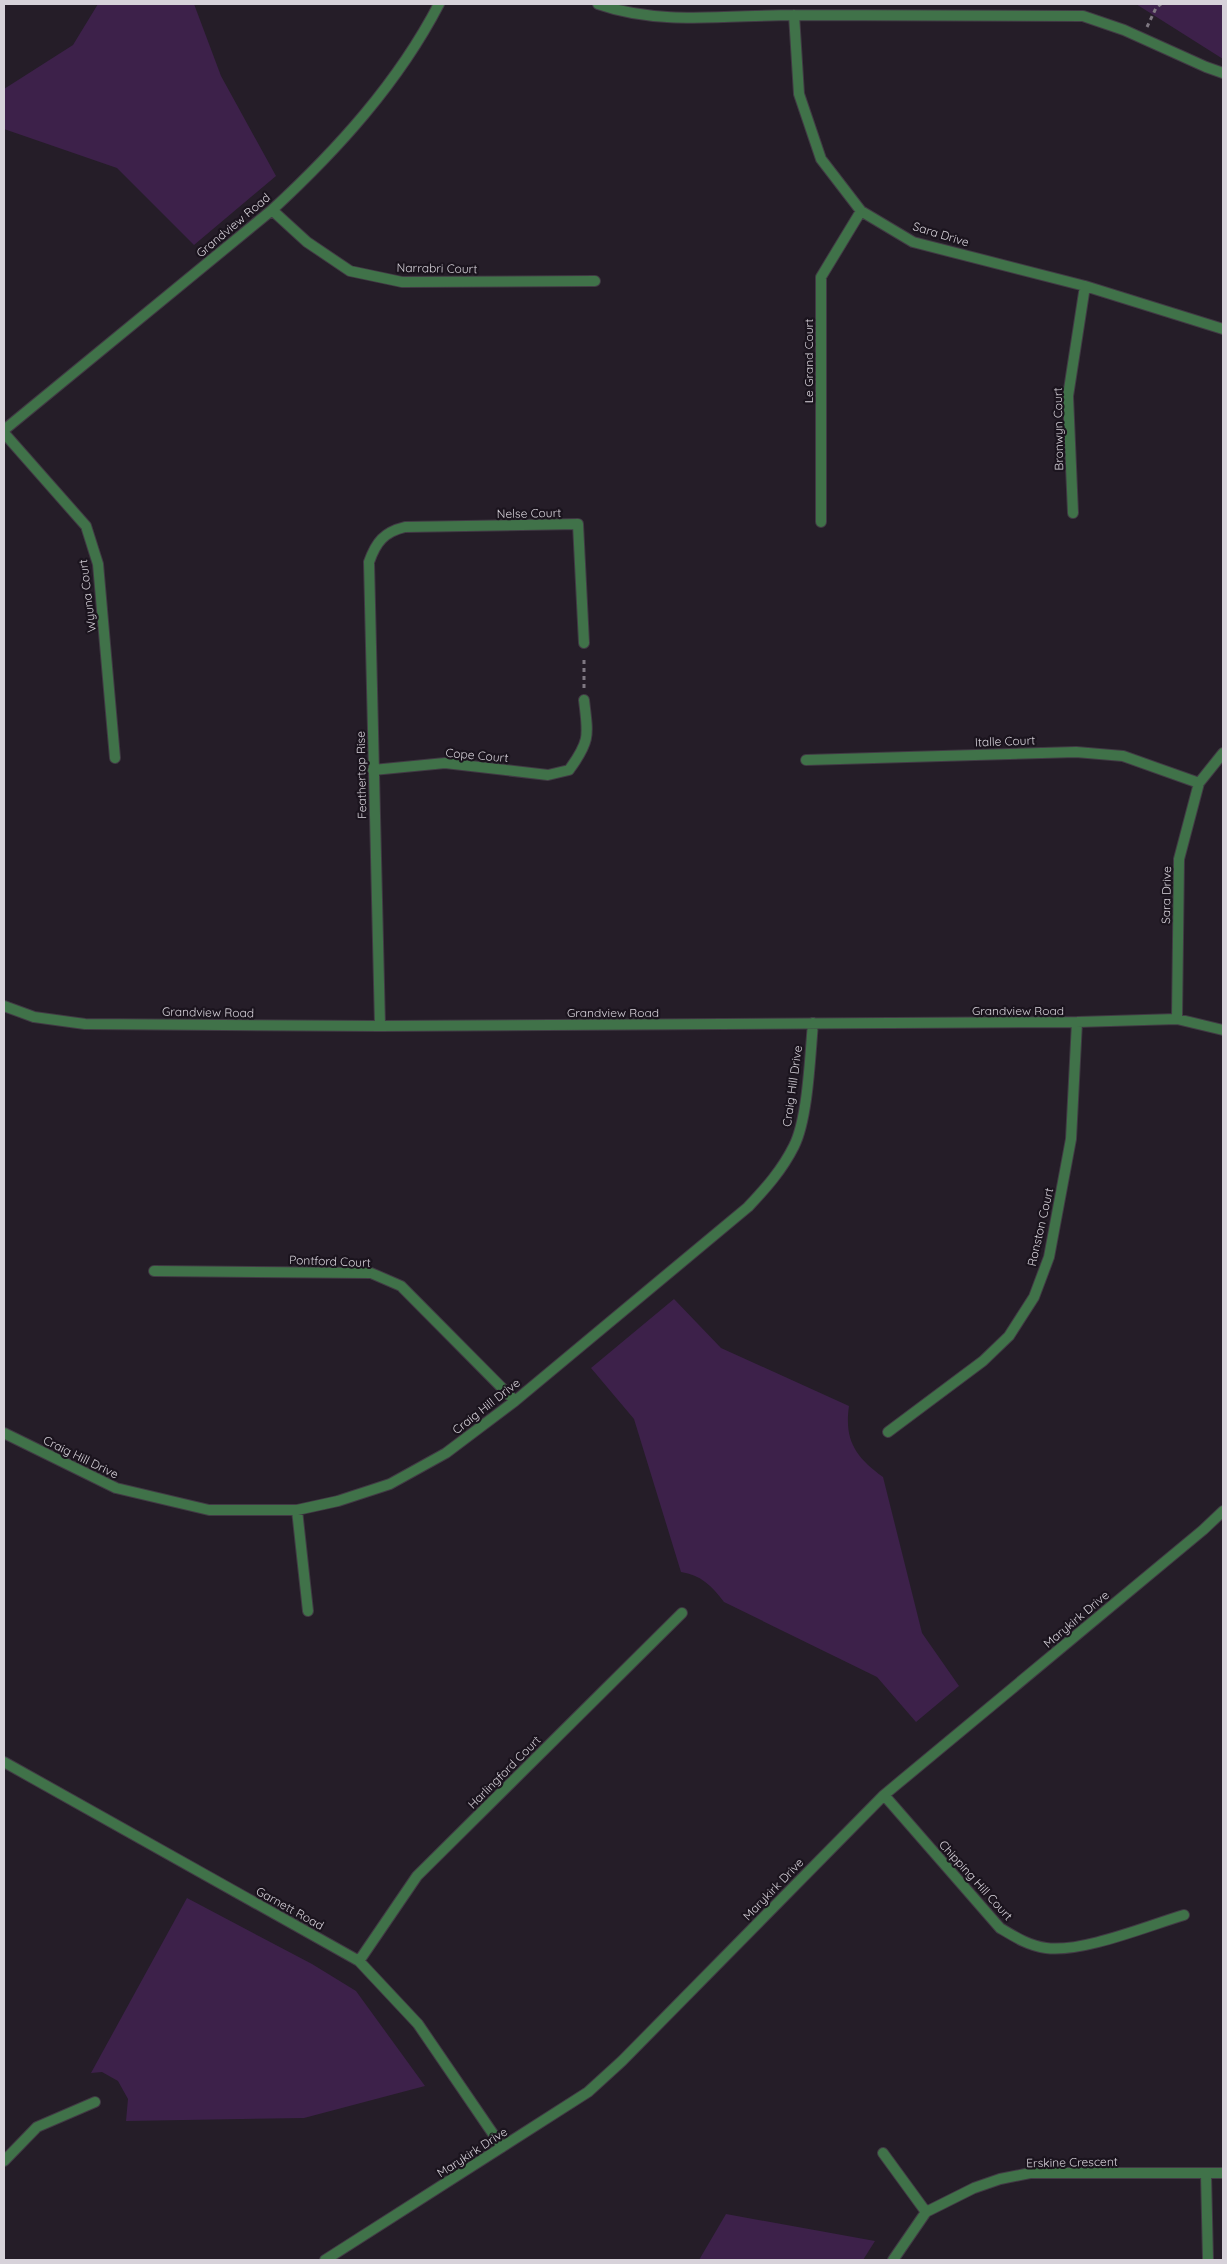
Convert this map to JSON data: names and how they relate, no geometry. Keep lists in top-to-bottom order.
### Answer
{
  "streets": {
    "street": [
      "Grandview Road",
      "Sara Drive",
      "Narrabri Court",
      "Le Grand Court",
      "Bronwyn Court",
      "Nelse Court",
      "Wyuna Court",
      "Italle Court",
      "Cope Court",
      "Feathertop Rise",
      "Craig Hill Drive",
      "Ronston Court",
      "Pontford Court",
      "Marykirk Drive",
      "Harlingford Court",
      "Chipping Hill Court",
      "Garnett Road",
      "Erskine Crescent"
    ]
  },
  "crossings": [
    ["Grandview Road", "Sara Drive"],
    ["Grandview Road", "Narrabri Court"],
    ["Grandview Road", "Wyuna Court"],
    ["Grandview Road", "Feathertop Rise"],
    ["Grandview Road", "Craig Hill Drive"],
    ["Grandview Road", "Ronston Court"],
    ["Sara Drive", "Le Grand Court"],
    ["Sara Drive", "Bronwyn Court"],
    ["Sara Drive", "Italle Court"],
    ["Nelse Court", "Feathertop Rise"],
    ["Cope Court", "Feathertop Rise"],
    ["Craig Hill Drive", "Pontford Court"],
    ["Marykirk Drive", "Chipping Hill Court"],
    ["Marykirk Drive", "Garnett Road"],
    ["Harlingford Court", "Garnett Road"]
  ]
}
